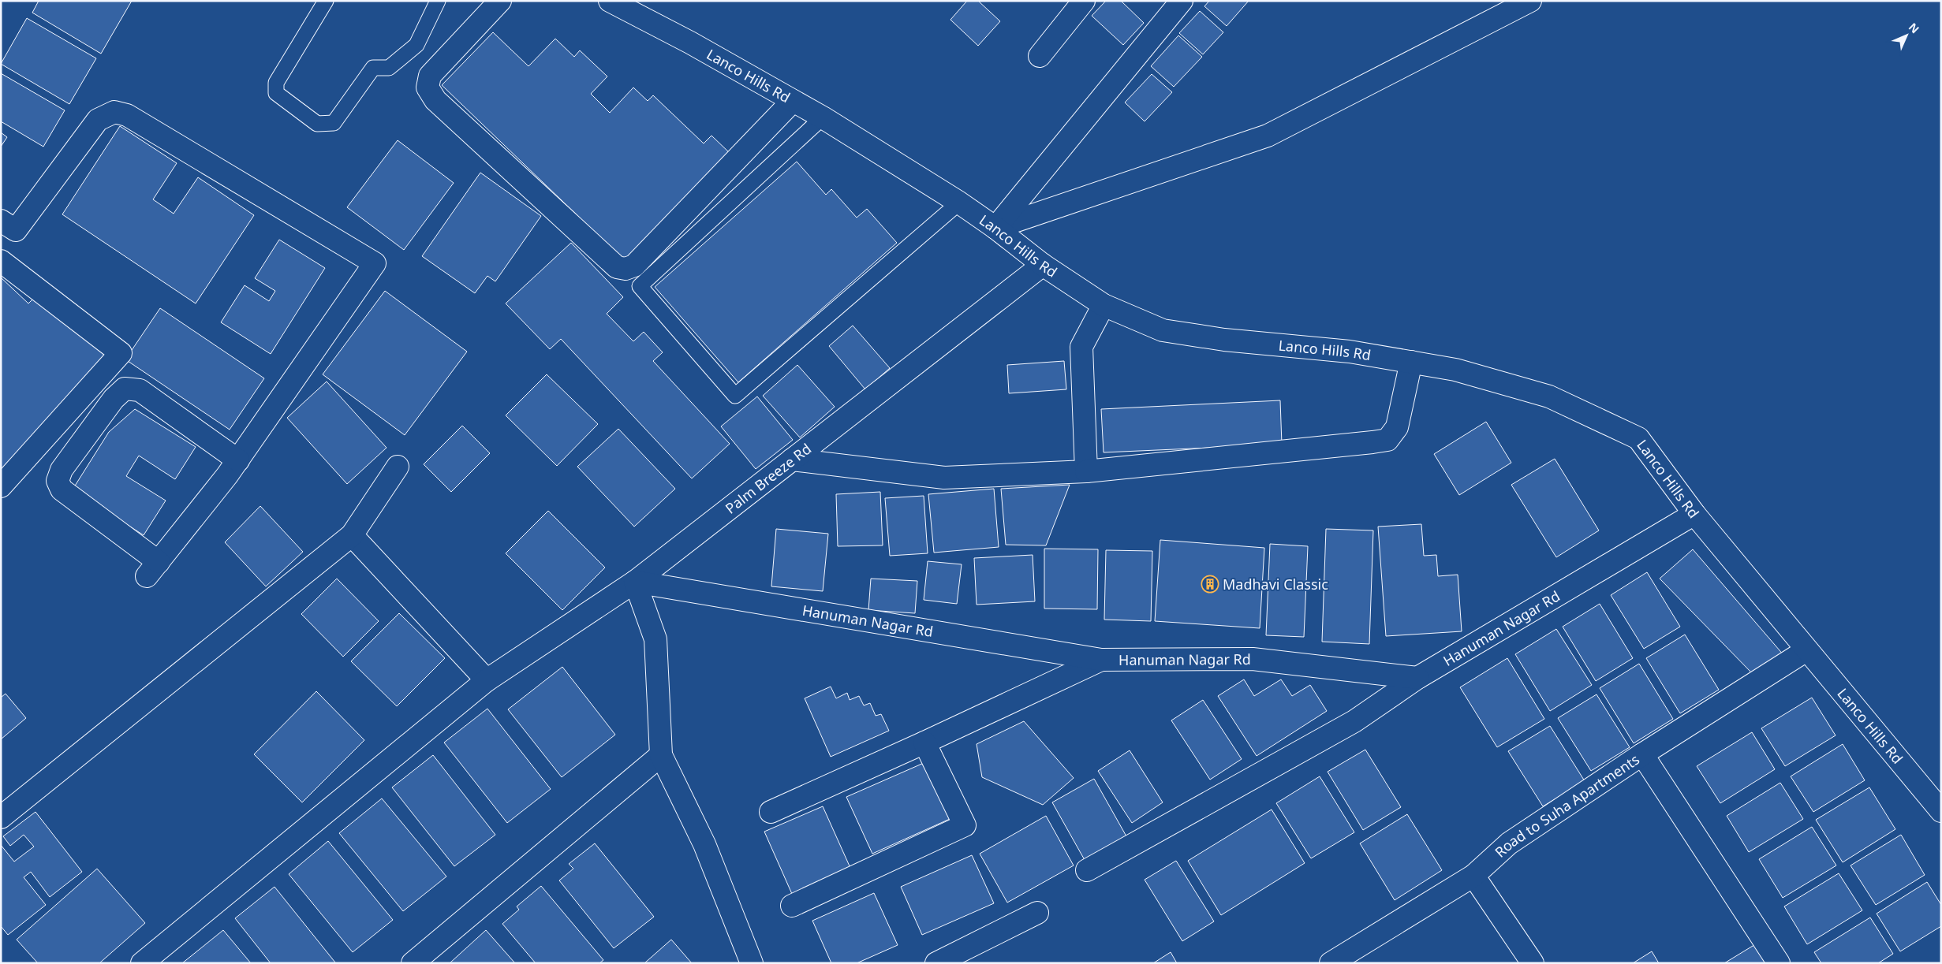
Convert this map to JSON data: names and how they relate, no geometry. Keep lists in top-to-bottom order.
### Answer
{
  "streets": {
    "street": [
      "Lanco Hills Rd",
      "Palm Breeze Rd",
      "Hanuman Nagar Rd",
      "Road to Suha Apartments"
    ]
  },
  "crossings": [
    ["Lanco Hills Rd", "Palm Breeze Rd"],
    ["Lanco Hills Rd", "Hanuman Nagar Rd"],
    ["Lanco Hills Rd", "Road to Suha Apartments"],
    ["Palm Breeze Rd", "Hanuman Nagar Rd"]
  ],
  "places": {
    "building": ["Madhavi Classic"]
  },
  "north": "top right"
}
